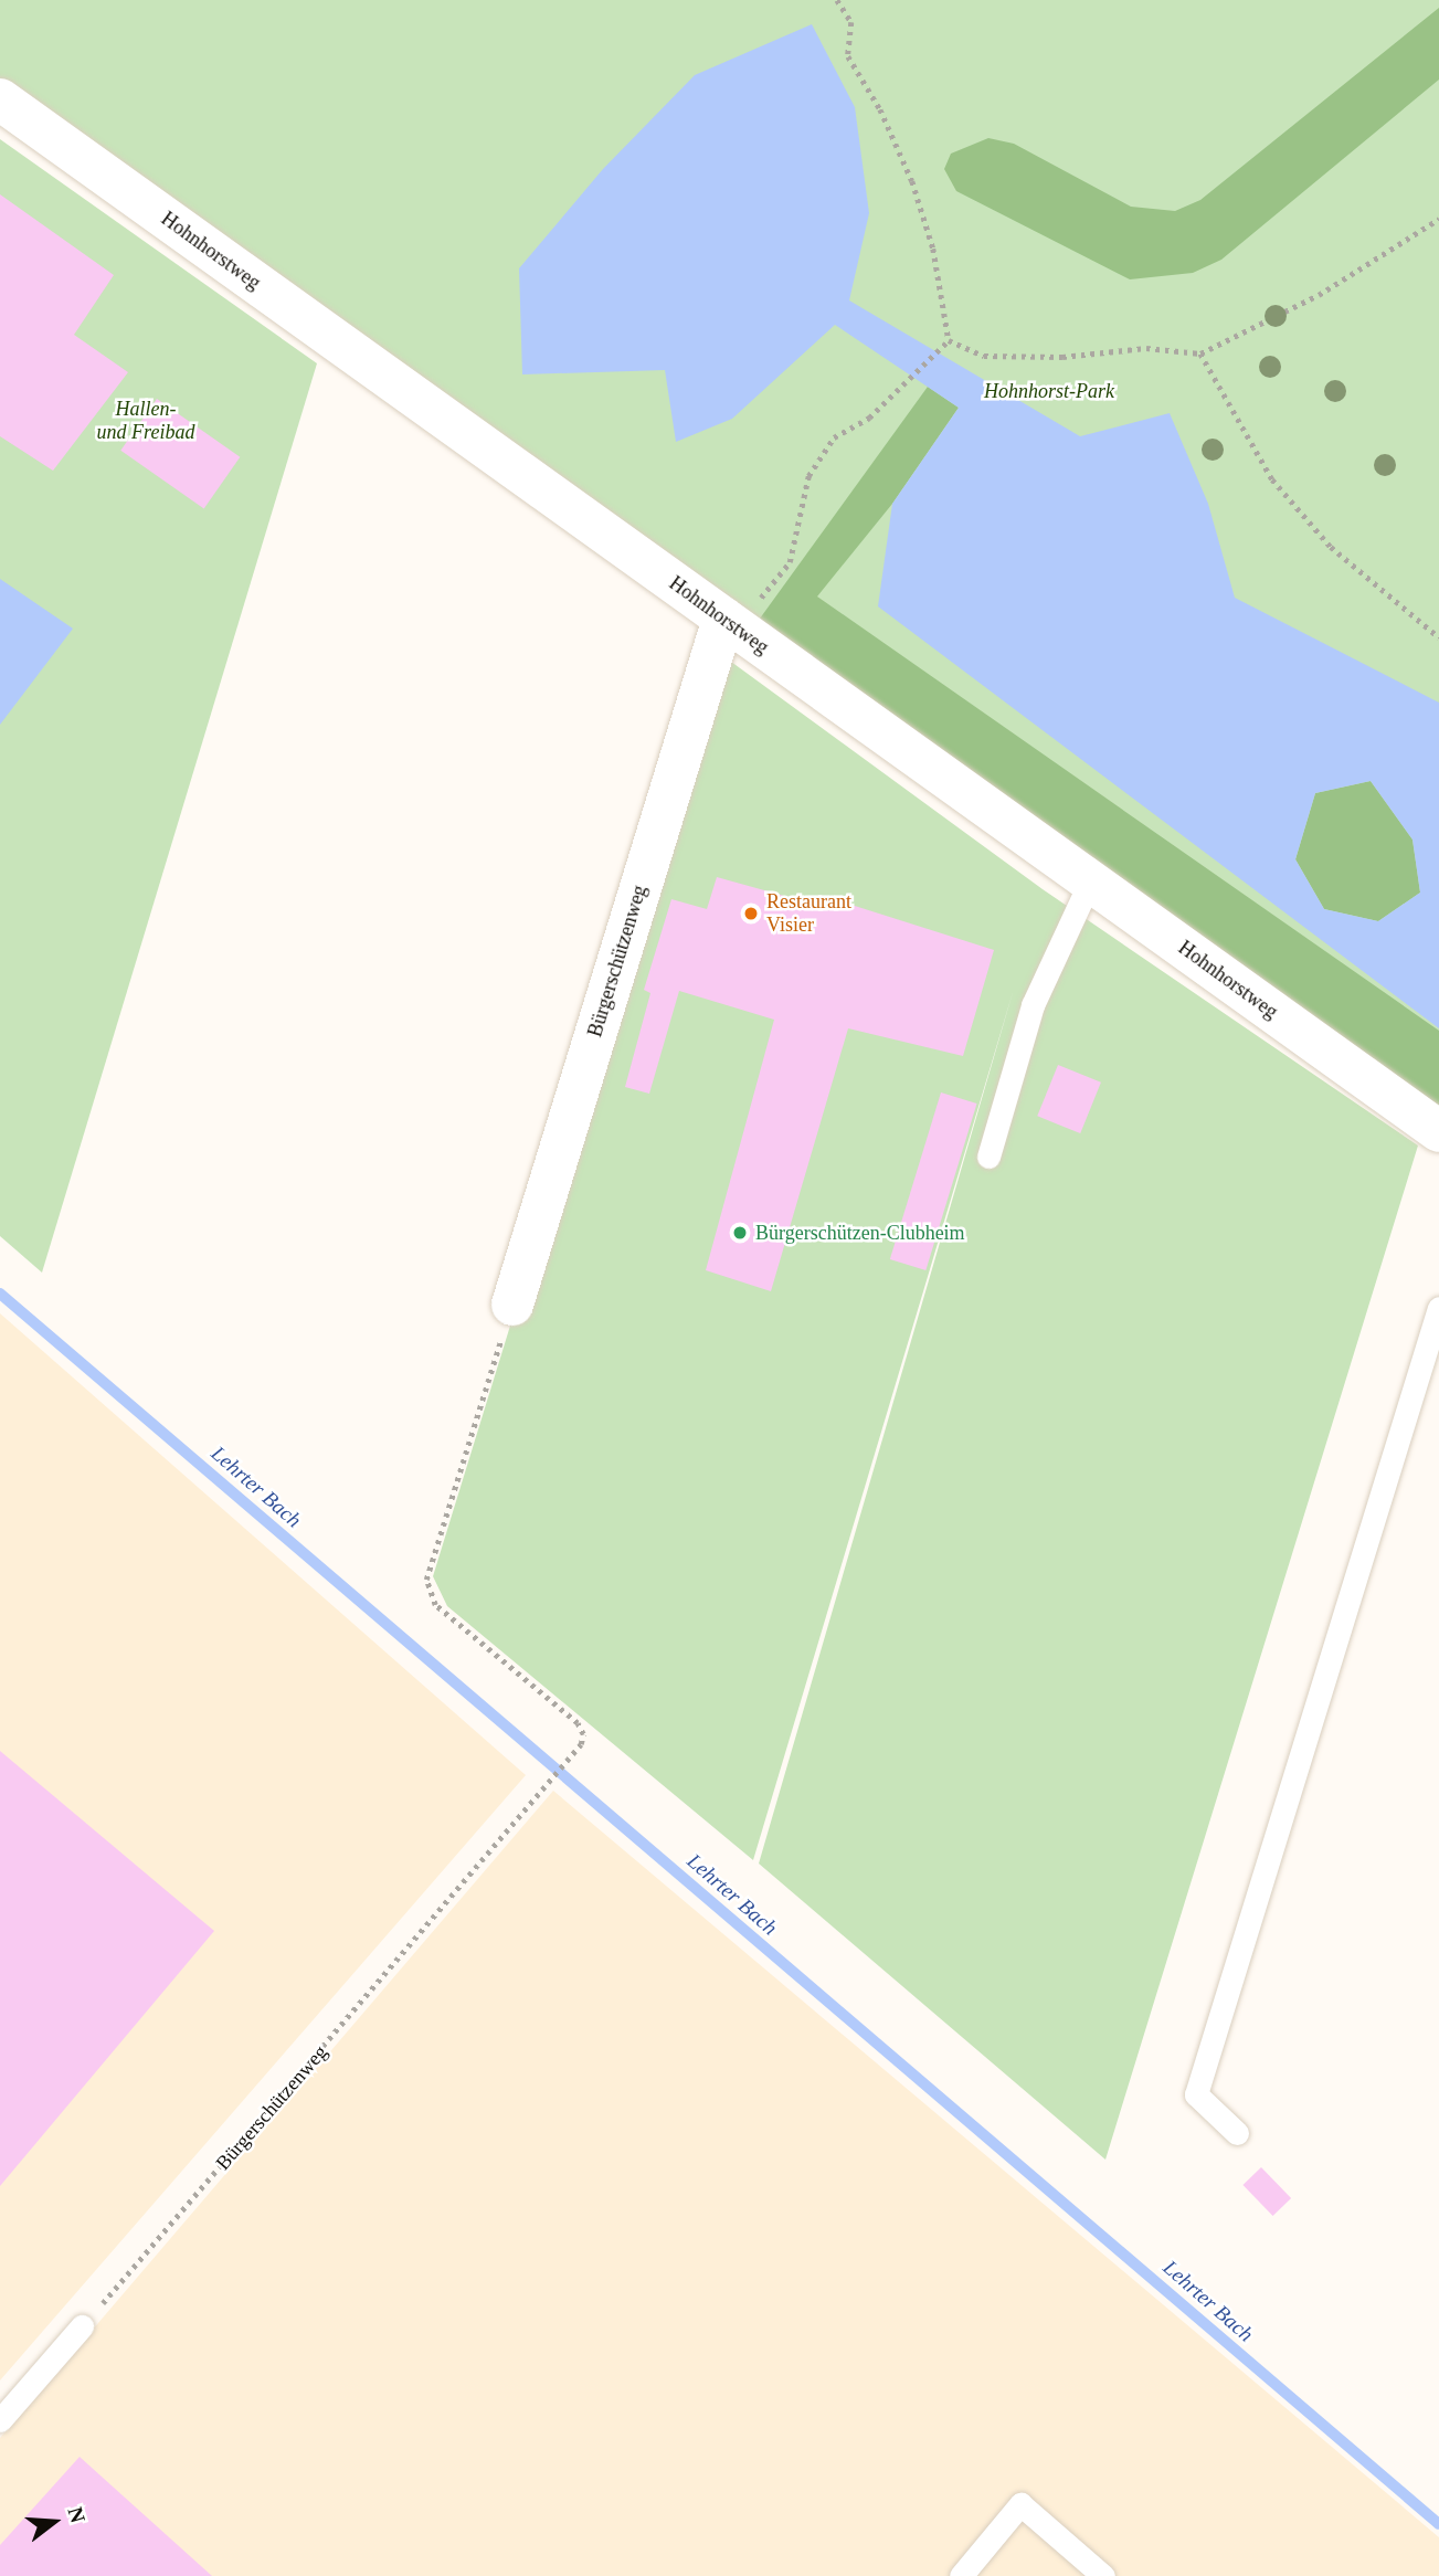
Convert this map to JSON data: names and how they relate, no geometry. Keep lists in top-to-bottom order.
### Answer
{
  "streets": {
    "street": ["Hohnhorstweg", "Bürgerschützenweg"]
  },
  "crossings": [
    ["Hohnhorstweg", "Bürgerschützenweg"]
  ],
  "water": ["Lehrter Bach"],
  "parks": ["Hohnhorst-Park", "Hallen- und Freibad"],
  "places": ["Restaurant Visier", "Bürgerschützen-Clubheim"],
  "north": "right"
}
